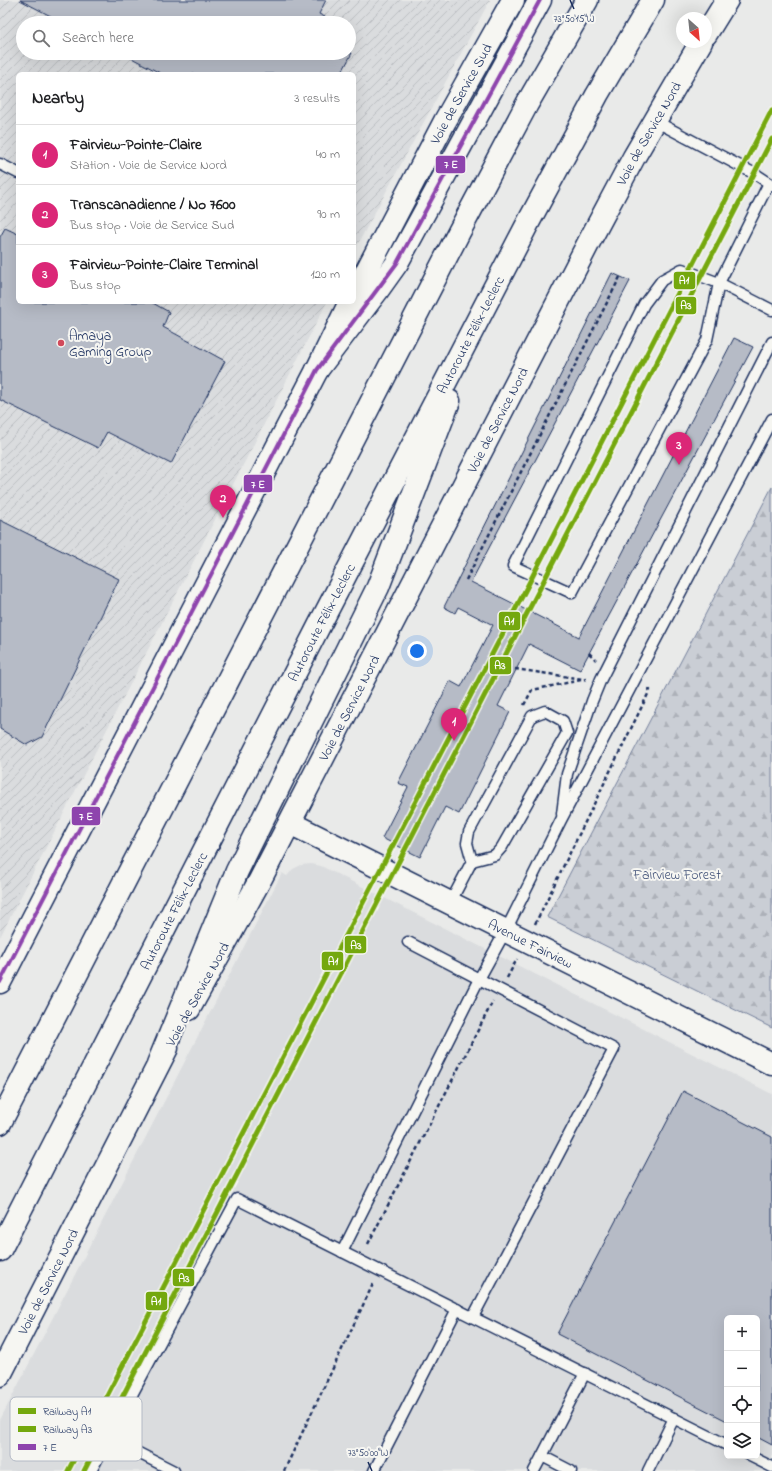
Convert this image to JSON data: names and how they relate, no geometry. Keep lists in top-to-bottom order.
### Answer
{
  "streets": {
    "main road": [
      "Voie de Service Sud",
      "Voie de Service Nord",
      "Autoroute Félix-Leclerc",
      "Avenue Fairview"
    ]
  },
  "crossings": [
    ["Voie de Service Nord", "Avenue Fairview"]
  ],
  "parks": ["Fairview Forest"],
  "places": ["Amaya Gaming Group"],
  "lines": ["rail line A1", "rail line A3"],
  "legend": ["Railway A1", "Railway A3", "7 E"],
  "north": "bottom right",
  "page": {
    "search": "Search here",
    "heading": ["Nearby", "3 results"],
    "list": [
      {
        "mark": "1",
        "name": "Fairview-Pointe-Claire",
        "note": "Station · Voie de Service Nord",
        "value": "40 m"
      },
      {
        "mark": "2",
        "name": "Transcanadienne / No 7600",
        "note": "Bus stop · Voie de Service Sud",
        "value": "90 m"
      },
      {
        "mark": "3",
        "name": "Fairview-Pointe-Claire Terminal",
        "note": "Bus stop",
        "value": "120 m"
      }
    ],
    "pins": ["3", "2", "1"],
    "map_buttons": ["+", "−"]
  },
  "coordinates": ["73°50'15\"W", "73°50'00\"W"]
}
